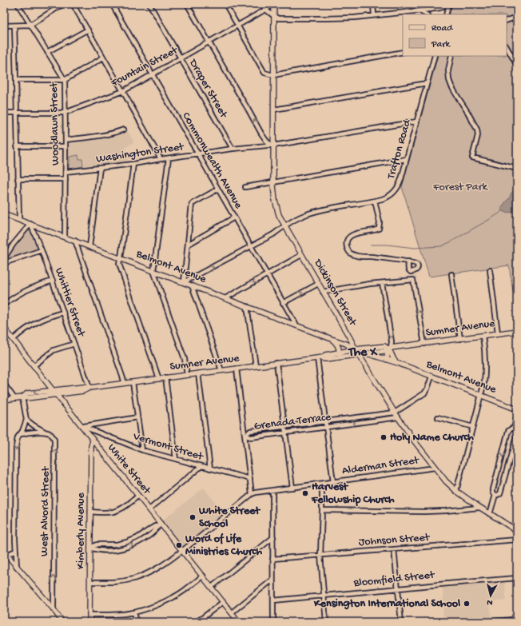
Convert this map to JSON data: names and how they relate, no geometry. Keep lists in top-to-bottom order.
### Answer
{
  "streets": {
    "main road": [
      "Belmont Avenue",
      "Dickinson Street",
      "Sumner Avenue",
      "White Street",
      "Kimberly Avenue"
    ],
    "street": [
      "Fountain Street",
      "Draper Street",
      "Woodlawn Street",
      "Trafton Road",
      "Washington Street",
      "Commonwealth Avenue",
      "Whittier Street",
      "Grenada Terrace",
      "Vermont Street",
      "Alderman Street",
      "West Alvord Street",
      "Johnson Street",
      "Bloomfield Street"
    ]
  },
  "crossings": [
    ["Fountain Street", "Draper Street"],
    ["Fountain Street", "Woodlawn Street"],
    ["Fountain Street", "Commonwealth Avenue"],
    ["Fountain Street", "Dickinson Street"],
    ["Draper Street", "Washington Street"],
    ["Woodlawn Street", "Washington Street"],
    ["Woodlawn Street", "Belmont Avenue"],
    ["Trafton Road", "Washington Street"],
    ["Trafton Road", "Commonwealth Avenue"],
    ["Trafton Road", "Belmont Avenue"],
    ["Trafton Road", "Dickinson Street"],
    ["Washington Street", "Commonwealth Avenue"],
    ["Washington Street", "Dickinson Street"],
    ["Commonwealth Avenue", "Belmont Avenue"],
    ["Belmont Avenue", "Dickinson Street"],
    ["Belmont Avenue", "Whittier Street"],
    ["Belmont Avenue", "Sumner Avenue"],
    ["Dickinson Street", "Sumner Avenue"],
    ["Dickinson Street", "Grenada Terrace"],
    ["Dickinson Street", "Alderman Street"],
    ["Whittier Street", "Sumner Avenue"],
    ["Sumner Avenue", "White Street"],
    ["Vermont Street", "White Street"],
    ["White Street", "Kimberly Avenue"]
  ],
  "one_way": ["West Alvord Street"],
  "districts": ["The X"],
  "parks": ["Forest Park"],
  "places": [
    "Holy Name Church",
    "Harvest Fellowship Church",
    "White Street School",
    "Word of Life Ministries Church",
    "Kensington International School"
  ],
  "legend": ["Road", "Park"],
  "north": "bottom"
}
